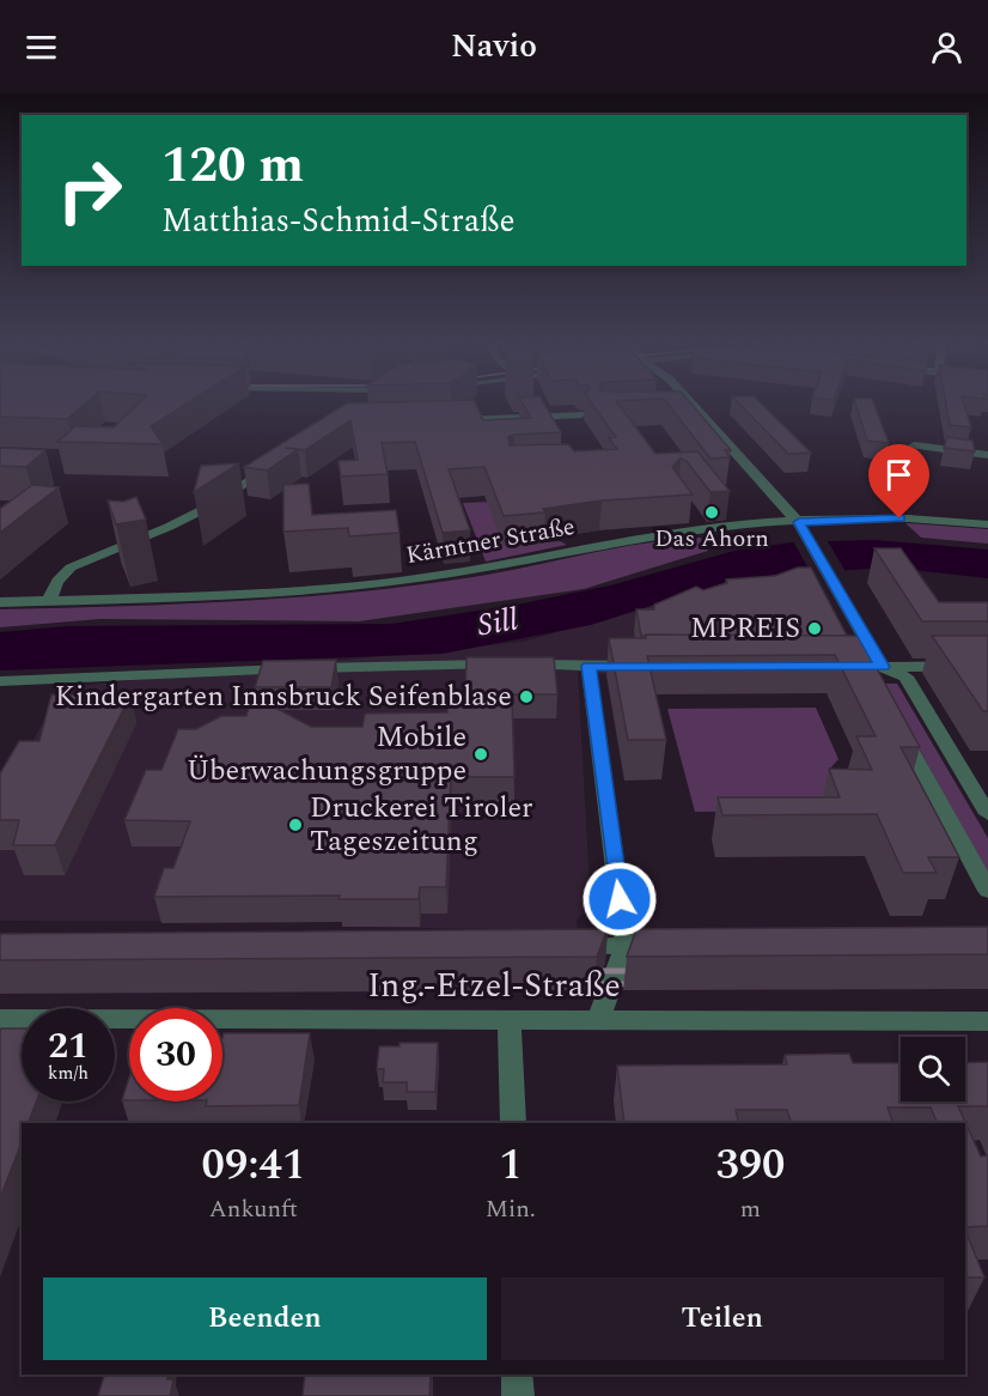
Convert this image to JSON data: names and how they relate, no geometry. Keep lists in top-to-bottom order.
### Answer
{
  "streets": {
    "street": ["Kärntner Straße", "Ing.-Etzel-Straße"]
  },
  "water": ["Sill"],
  "places": [
    "Das Ahorn",
    "MPREIS",
    "Kindergarten Innsbruck Seifenblase",
    "Mobile Überwachungsgruppe",
    "Druckerei Tiroler Tageszeitung"
  ],
  "page": {
    "header": "Navio",
    "turn": ["120 m", "Matthias-Schmid-Straße"],
    "speed": "21 km/h",
    "limit": "30",
    "eta": [
      "09:41",
      "Ankunft",
      "1",
      "Min.",
      "390",
      "m"
    ],
    "buttons": ["Beenden", "Teilen"]
  }
}
